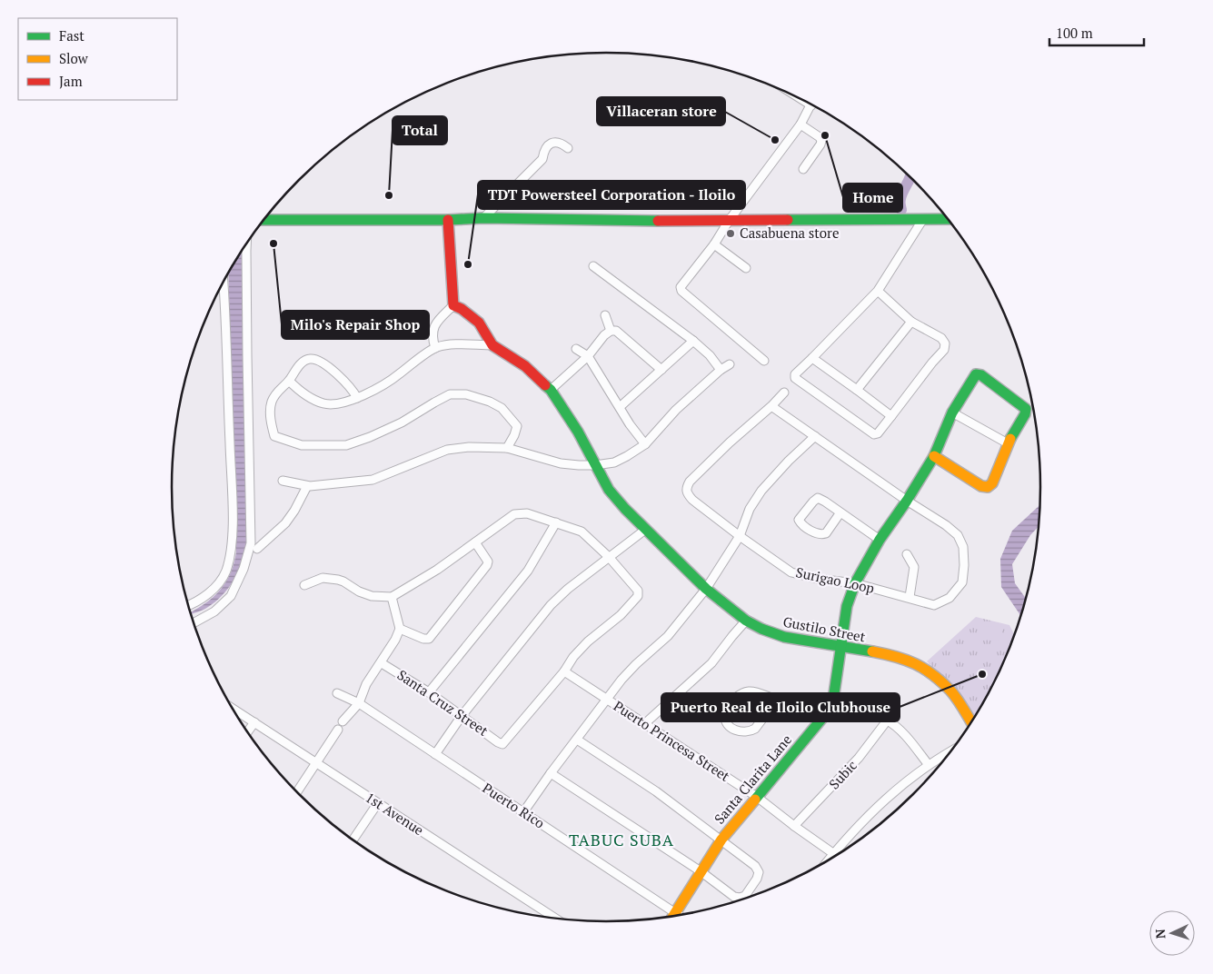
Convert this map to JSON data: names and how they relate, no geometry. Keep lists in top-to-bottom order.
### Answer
{
  "streets": {
    "street": [
      "Surigao Loop",
      "Gustilo Street",
      "Santa Cruz Street",
      "Puerto Princesa Street",
      "Subic",
      "Santa Clarita Lane",
      "Puerto Rico",
      "1st Avenue"
    ]
  },
  "crossings": [
    ["Santa Cruz Street", "Puerto Princesa Street"],
    ["Puerto Princesa Street", "Subic"],
    ["Puerto Princesa Street", "Santa Clarita Lane"],
    ["Santa Clarita Lane", "Puerto Rico"]
  ],
  "districts": ["TABUC SUBA"],
  "places": [
    "Home",
    "Villaceran store",
    "Total",
    "Casabuena store",
    "Milo's Repair Shop",
    "TDT Powersteel Corporation - Iloilo",
    "Puerto Real de Iloilo Clubhouse"
  ],
  "legend": ["Fast", "Slow", "Jam"],
  "scale_bar": "100 m",
  "north": "left"
}
